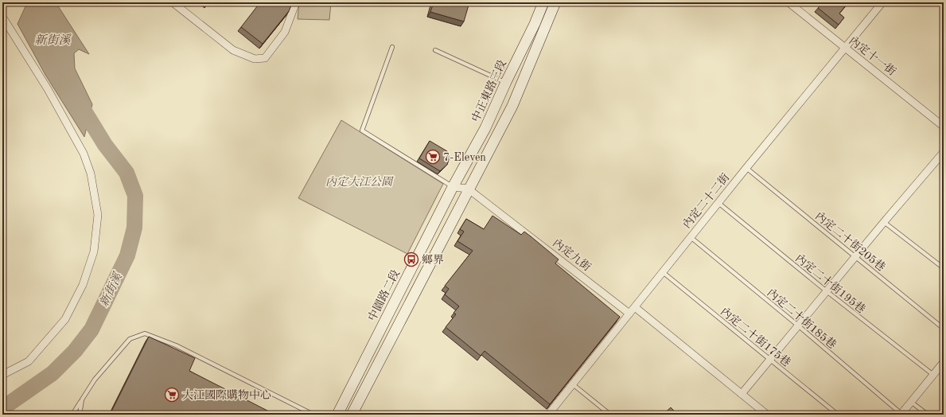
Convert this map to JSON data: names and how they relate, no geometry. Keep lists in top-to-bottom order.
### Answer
{
  "streets": {
    "main road": ["中正東路三段", "中園路二段"],
    "street": ["內定十一街", "內定二十二街", "內定九街"],
    "lane": [
      "內定二十街205巷",
      "內定二十街195巷",
      "內定二十街185巷",
      "內定二十街175巷"
    ]
  },
  "crossings": [
    ["內定十一街", "內定二十二街"],
    ["中正東路三段", "中園路二段"],
    ["內定二十二街", "內定二十街205巷"],
    ["內定二十二街", "內定九街"],
    ["內定二十二街", "內定二十街195巷"],
    ["內定二十二街", "內定二十街185巷"],
    ["內定二十二街", "內定二十街175巷"]
  ],
  "water": ["新街溪"],
  "parks": ["內定大江公園"],
  "places": {
    "supermarket": ["7-Eleven", "大江國際購物中心"],
    "bus stop": ["鄉界"]
  }
}
